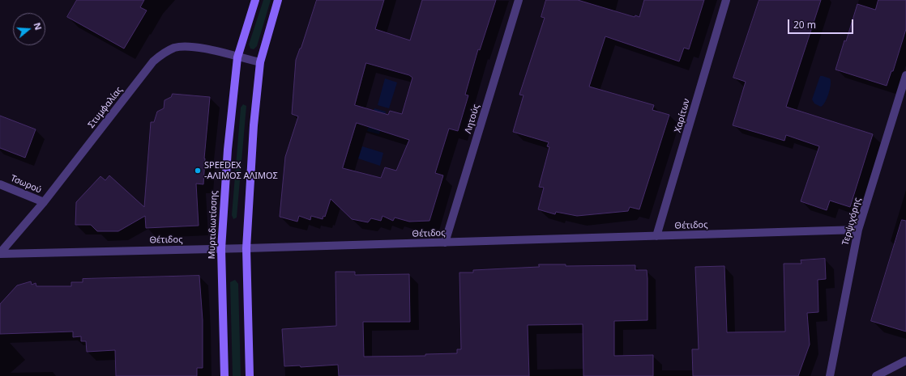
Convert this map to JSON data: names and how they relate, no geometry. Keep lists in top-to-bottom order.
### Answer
{
  "streets": {
    "street": [
      "Στυμφαλίας",
      "Χαρίτων",
      "Λητούς",
      "Τσωρού",
      "Τερψιχόρης",
      "Μυρτιδιωτίσσης",
      "Θέτιδος"
    ]
  },
  "crossings": [
    ["Στυμφαλίας", "Τσωρού"],
    ["Στυμφαλίας", "Μυρτιδιωτίσσης"],
    ["Στυμφαλίας", "Θέτιδος"],
    ["Χαρίτων", "Θέτιδος"],
    ["Λητούς", "Θέτιδος"],
    ["Τερψιχόρης", "Θέτιδος"],
    ["Μυρτιδιωτίσσης", "Θέτιδος"]
  ],
  "places": ["SPEEDEX -ΑΛΙΜΟΣ ΑΛΙΜΟΣ"],
  "scale_bar": "20 m",
  "north": "right"
}
